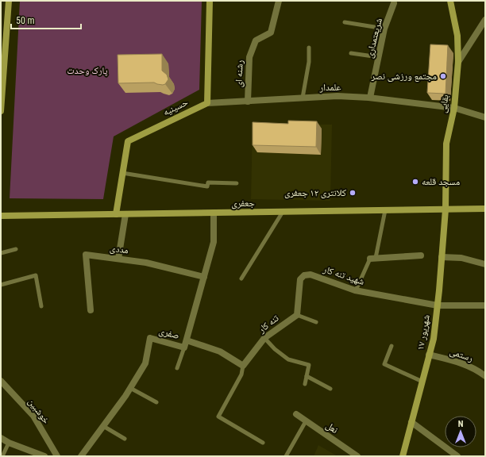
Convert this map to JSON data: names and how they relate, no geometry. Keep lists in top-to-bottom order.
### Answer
{
  "streets": {
    "street": [
      "شریعتمداری",
      "رشنه ای",
      "علمدار",
      "بقایی",
      "حسینیه",
      "جعفری",
      "مددی",
      "شهید تنه کار",
      "تنه کار",
      "۱۷ شهریور",
      "صفری",
      "رستمی",
      "خوشبین",
      "نعل"
    ]
  },
  "crossings": [
    ["شریعتمداری", "علمدار"],
    ["رشنه ای", "علمدار"],
    ["علمدار", "بقایی"],
    ["علمدار", "حسینیه"],
    ["بقایی", "جعفری"],
    ["بقایی", "۱۷ شهریور"],
    ["حسینیه", "جعفری"],
    ["جعفری", "۱۷ شهریور"],
    ["جعفری", "صفری"],
    ["مددی", "صفری"],
    ["شهید تنه کار", "تنه کار"],
    ["شهید تنه کار", "۱۷ شهریور"],
    ["۱۷ شهریور", "رستمی"]
  ],
  "parks": ["پارک وحدت"],
  "places": ["مجتمع ورزشی نصر", "مسجد قلعه", "کلانتری ۱۲ جعفری"],
  "scale_bar": "50 m",
  "north": "top"
}
